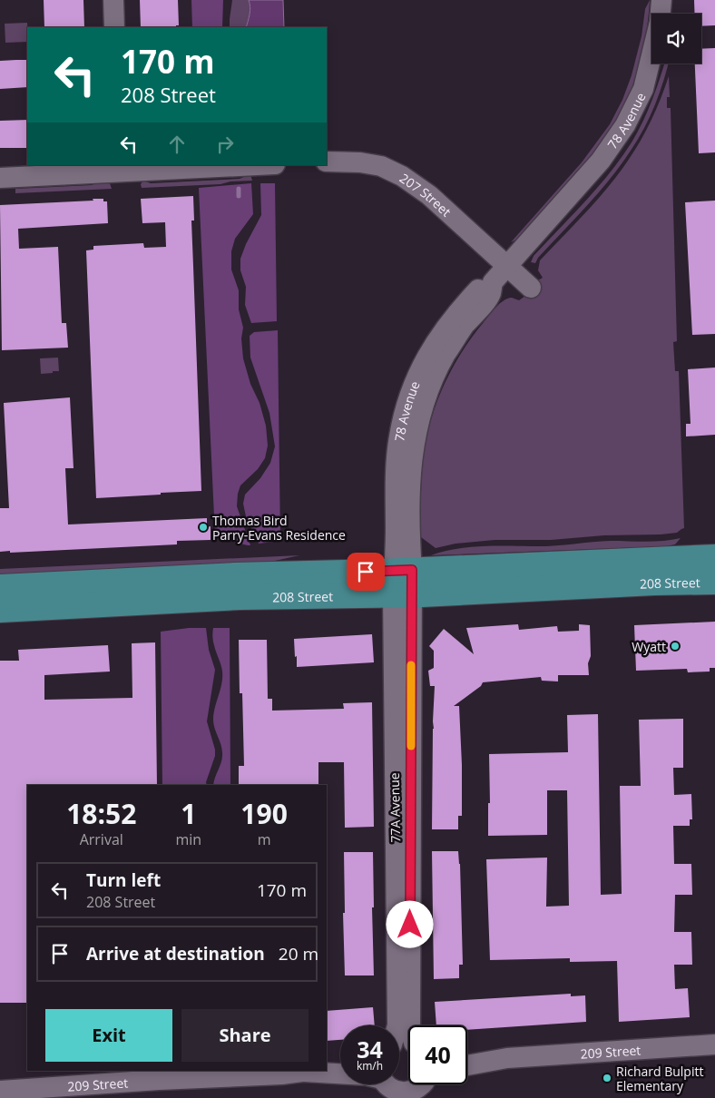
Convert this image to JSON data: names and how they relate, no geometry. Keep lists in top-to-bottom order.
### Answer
{
  "streets": {
    "main road": ["208 Street"],
    "street": [
      "78 Avenue",
      "207 Street",
      "77A Avenue",
      "209 Street"
    ]
  },
  "crossings": [
    ["78 Avenue", "207 Street"],
    ["78 Avenue", "208 Street"],
    ["78 Avenue", "77A Avenue"],
    ["208 Street", "77A Avenue"]
  ],
  "places": ["Thomas Bird Parry-Evans Residence", "Wyatt", "Richard Bulpitt Elementary"],
  "page": {
    "turn": ["170 m", "208 Street"],
    "eta": [
      "18:52",
      "Arrival",
      "1",
      "min",
      "190",
      "m"
    ],
    "list": [
      {
        "name": "Turn left",
        "note": "208 Street",
        "value": "170 m"
      },
      {
        "name": "Arrive at destination",
        "value": "20 m"
      }
    ],
    "buttons": ["Exit", "Share"],
    "speed": "34 km/h",
    "limit": "40"
  }
}
